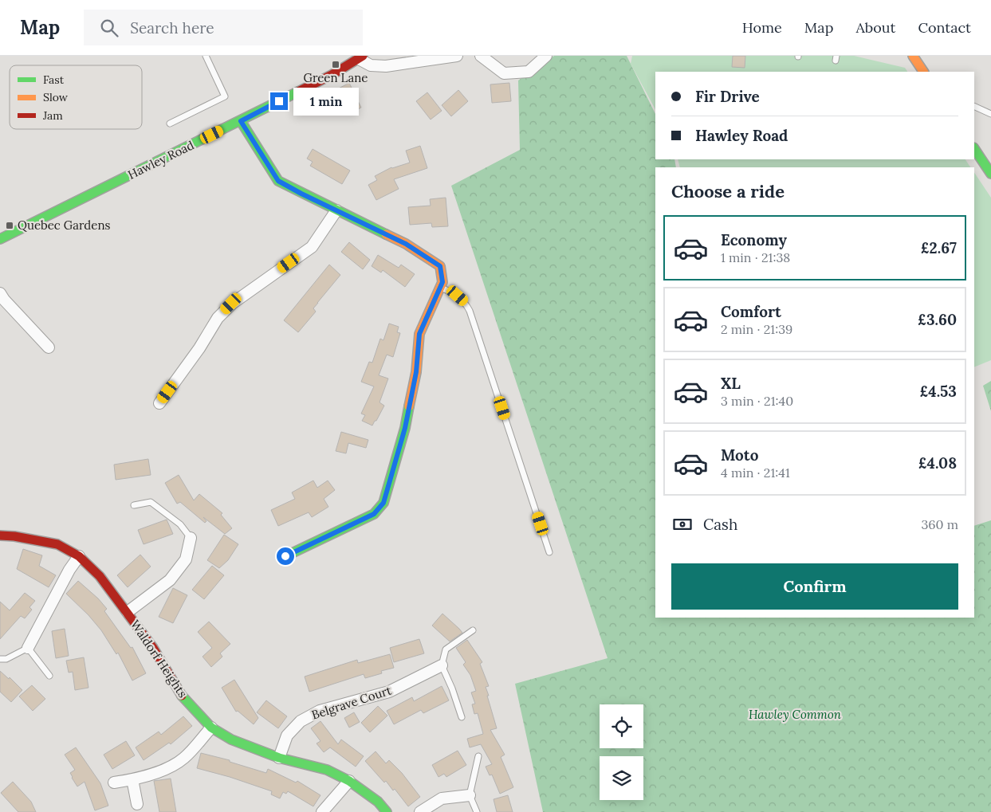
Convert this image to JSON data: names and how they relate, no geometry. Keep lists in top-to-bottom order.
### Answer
{
  "streets": {
    "street": ["Hawley Road", "Waldorf Heights", "Belgrave Court"]
  },
  "crossings": [
    ["Waldorf Heights", "Belgrave Court"]
  ],
  "parks": ["Hawley Common"],
  "places": {
    "transit": ["Green Lane", "Quebec Gardens"]
  },
  "legend": ["Fast", "Slow", "Jam"],
  "page": {
    "header": "Map",
    "search": "Search here",
    "nav": [
      "Home",
      "Map",
      "About",
      "Contact"
    ],
    "banner": ["Fir Drive", "Hawley Road"],
    "bubble": "1 min",
    "heading": "Choose a ride",
    "list": [
      {
        "name": "Economy",
        "note": "1 min · 21:38",
        "value": "£2.67"
      },
      {
        "name": "Comfort",
        "note": "2 min · 21:39",
        "value": "£3.60"
      },
      {
        "name": "XL",
        "note": "3 min · 21:40",
        "value": "£4.53"
      },
      {
        "name": "Moto",
        "note": "4 min · 21:41",
        "value": "£4.08"
      }
    ],
    "pay": ["Cash", "360 m"],
    "buttons": "Confirm"
  }
}
